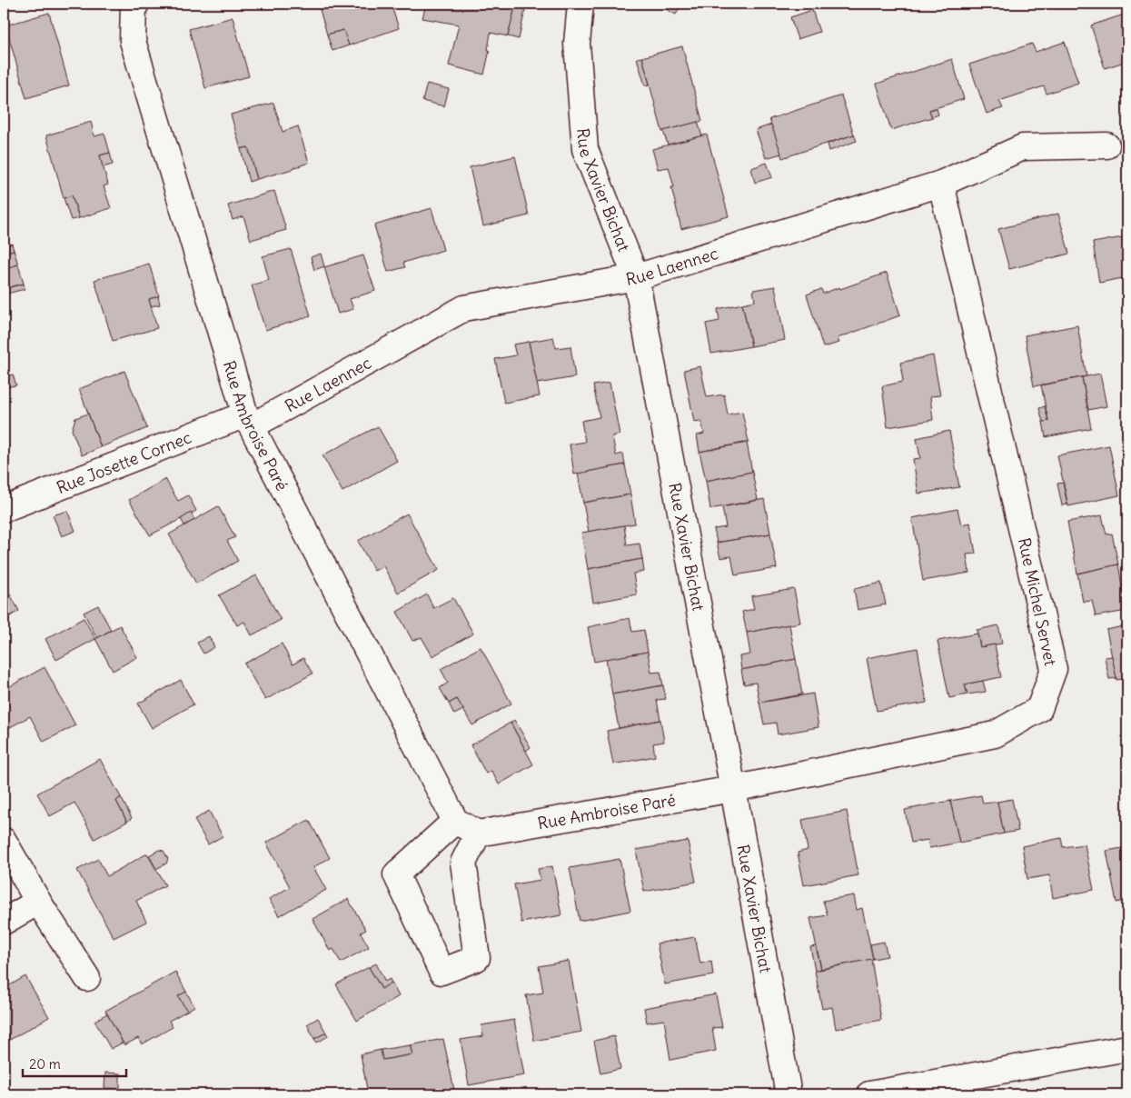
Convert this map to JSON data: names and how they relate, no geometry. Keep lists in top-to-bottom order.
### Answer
{
  "streets": {
    "street": [
      "Rue Xavier Bichat",
      "Rue Laennec",
      "Rue Ambroise Paré",
      "Rue Josette Cornec",
      "Rue Michel Servet"
    ]
  },
  "crossings": [
    ["Rue Xavier Bichat", "Rue Laennec"],
    ["Rue Xavier Bichat", "Rue Ambroise Paré"],
    ["Rue Xavier Bichat", "Rue Michel Servet"],
    ["Rue Laennec", "Rue Ambroise Paré"],
    ["Rue Laennec", "Rue Josette Cornec"],
    ["Rue Laennec", "Rue Michel Servet"],
    ["Rue Ambroise Paré", "Rue Josette Cornec"],
    ["Rue Ambroise Paré", "Rue Michel Servet"]
  ],
  "scale_bar": "20 m"
}
